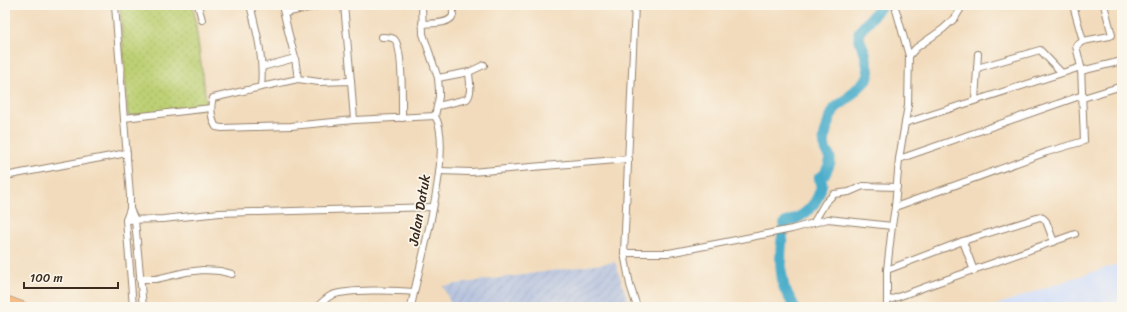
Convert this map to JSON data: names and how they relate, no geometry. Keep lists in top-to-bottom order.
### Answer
{
  "streets": {
    "street": ["Jalan Datuk"]
  },
  "scale_bar": "100 m"
}
